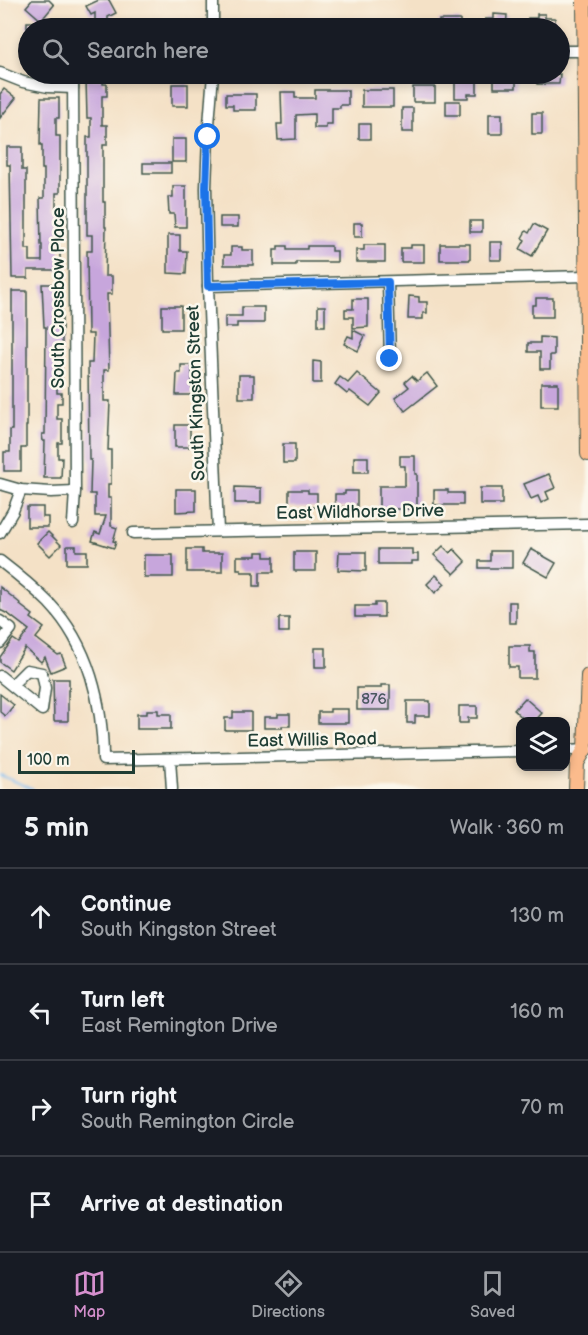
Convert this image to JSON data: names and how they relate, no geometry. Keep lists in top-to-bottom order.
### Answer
{
  "streets": {
    "street": [
      "South Crossbow Place",
      "South Kingston Street",
      "East Wildhorse Drive",
      "East Willis Road"
    ]
  },
  "crossings": [
    ["South Kingston Street", "East Wildhorse Drive"]
  ],
  "house_numbers": ["876"],
  "scale_bar": "100 m",
  "page": {
    "search": "Search here",
    "scale": "100 m",
    "heading": ["5 min", "Walk · 360 m"],
    "list": [
      ["Continue", "South Kingston Street", "130 m"],
      ["Turn left", "East Remington Drive", "160 m"],
      ["Turn right", "South Remington Circle", "70 m"],
      "Arrive at destination"
    ],
    "nav": ["Map", "Directions", "Saved"]
  }
}
